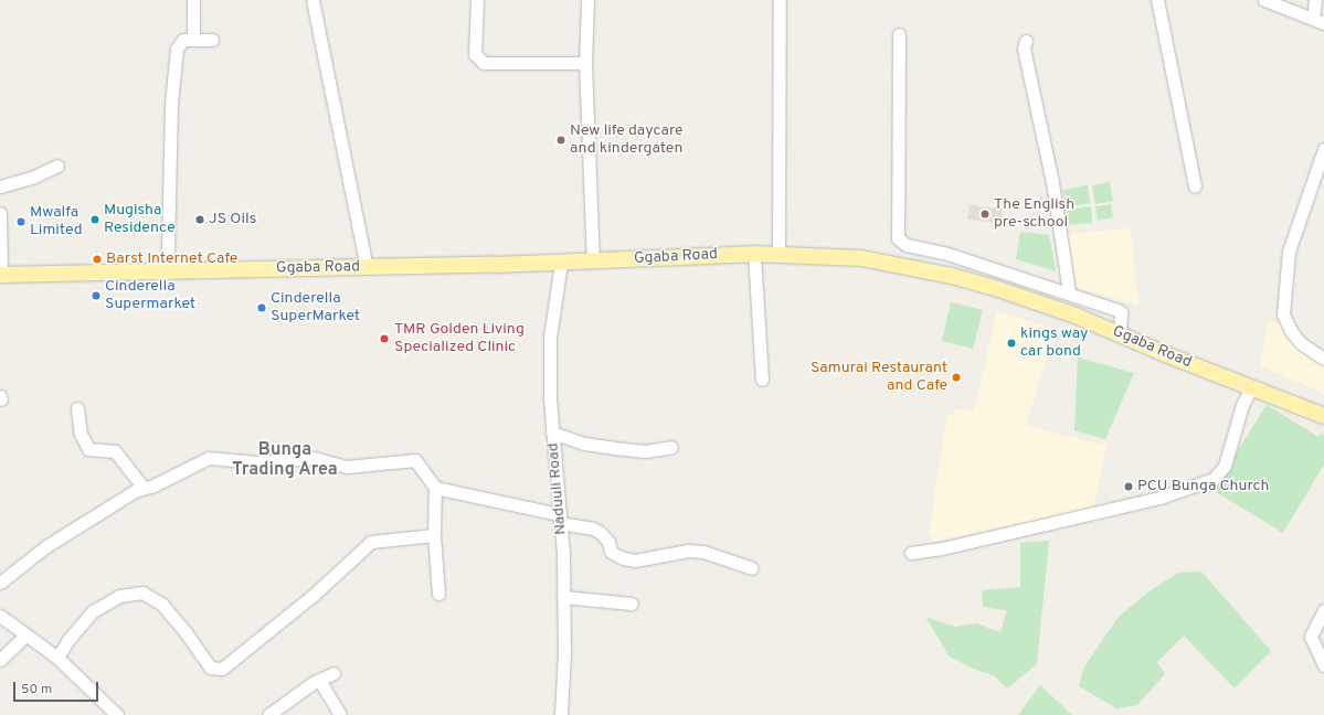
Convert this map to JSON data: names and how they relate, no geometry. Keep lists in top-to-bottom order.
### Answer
{
  "streets": {
    "main road": ["Ggaba Road"],
    "street": ["Naduuli Road"]
  },
  "crossings": [
    ["Ggaba Road", "Naduuli Road"]
  ],
  "districts": ["Bunga Trading Area"],
  "places": [
    "New life daycare and kindergaten",
    "The English pre-school",
    "Mugisha Residence",
    "JS Oils",
    "Mwalfa Limited",
    "Barst Internet Cafe",
    "Cinderella Supermarket",
    "Cinderella SuperMarket",
    "TMR Golden Living Specialized Clinic",
    "kings way car bond",
    "Samurai Restaurant and Cafe",
    "PCU Bunga Church"
  ],
  "scale_bar": "50 m"
}
